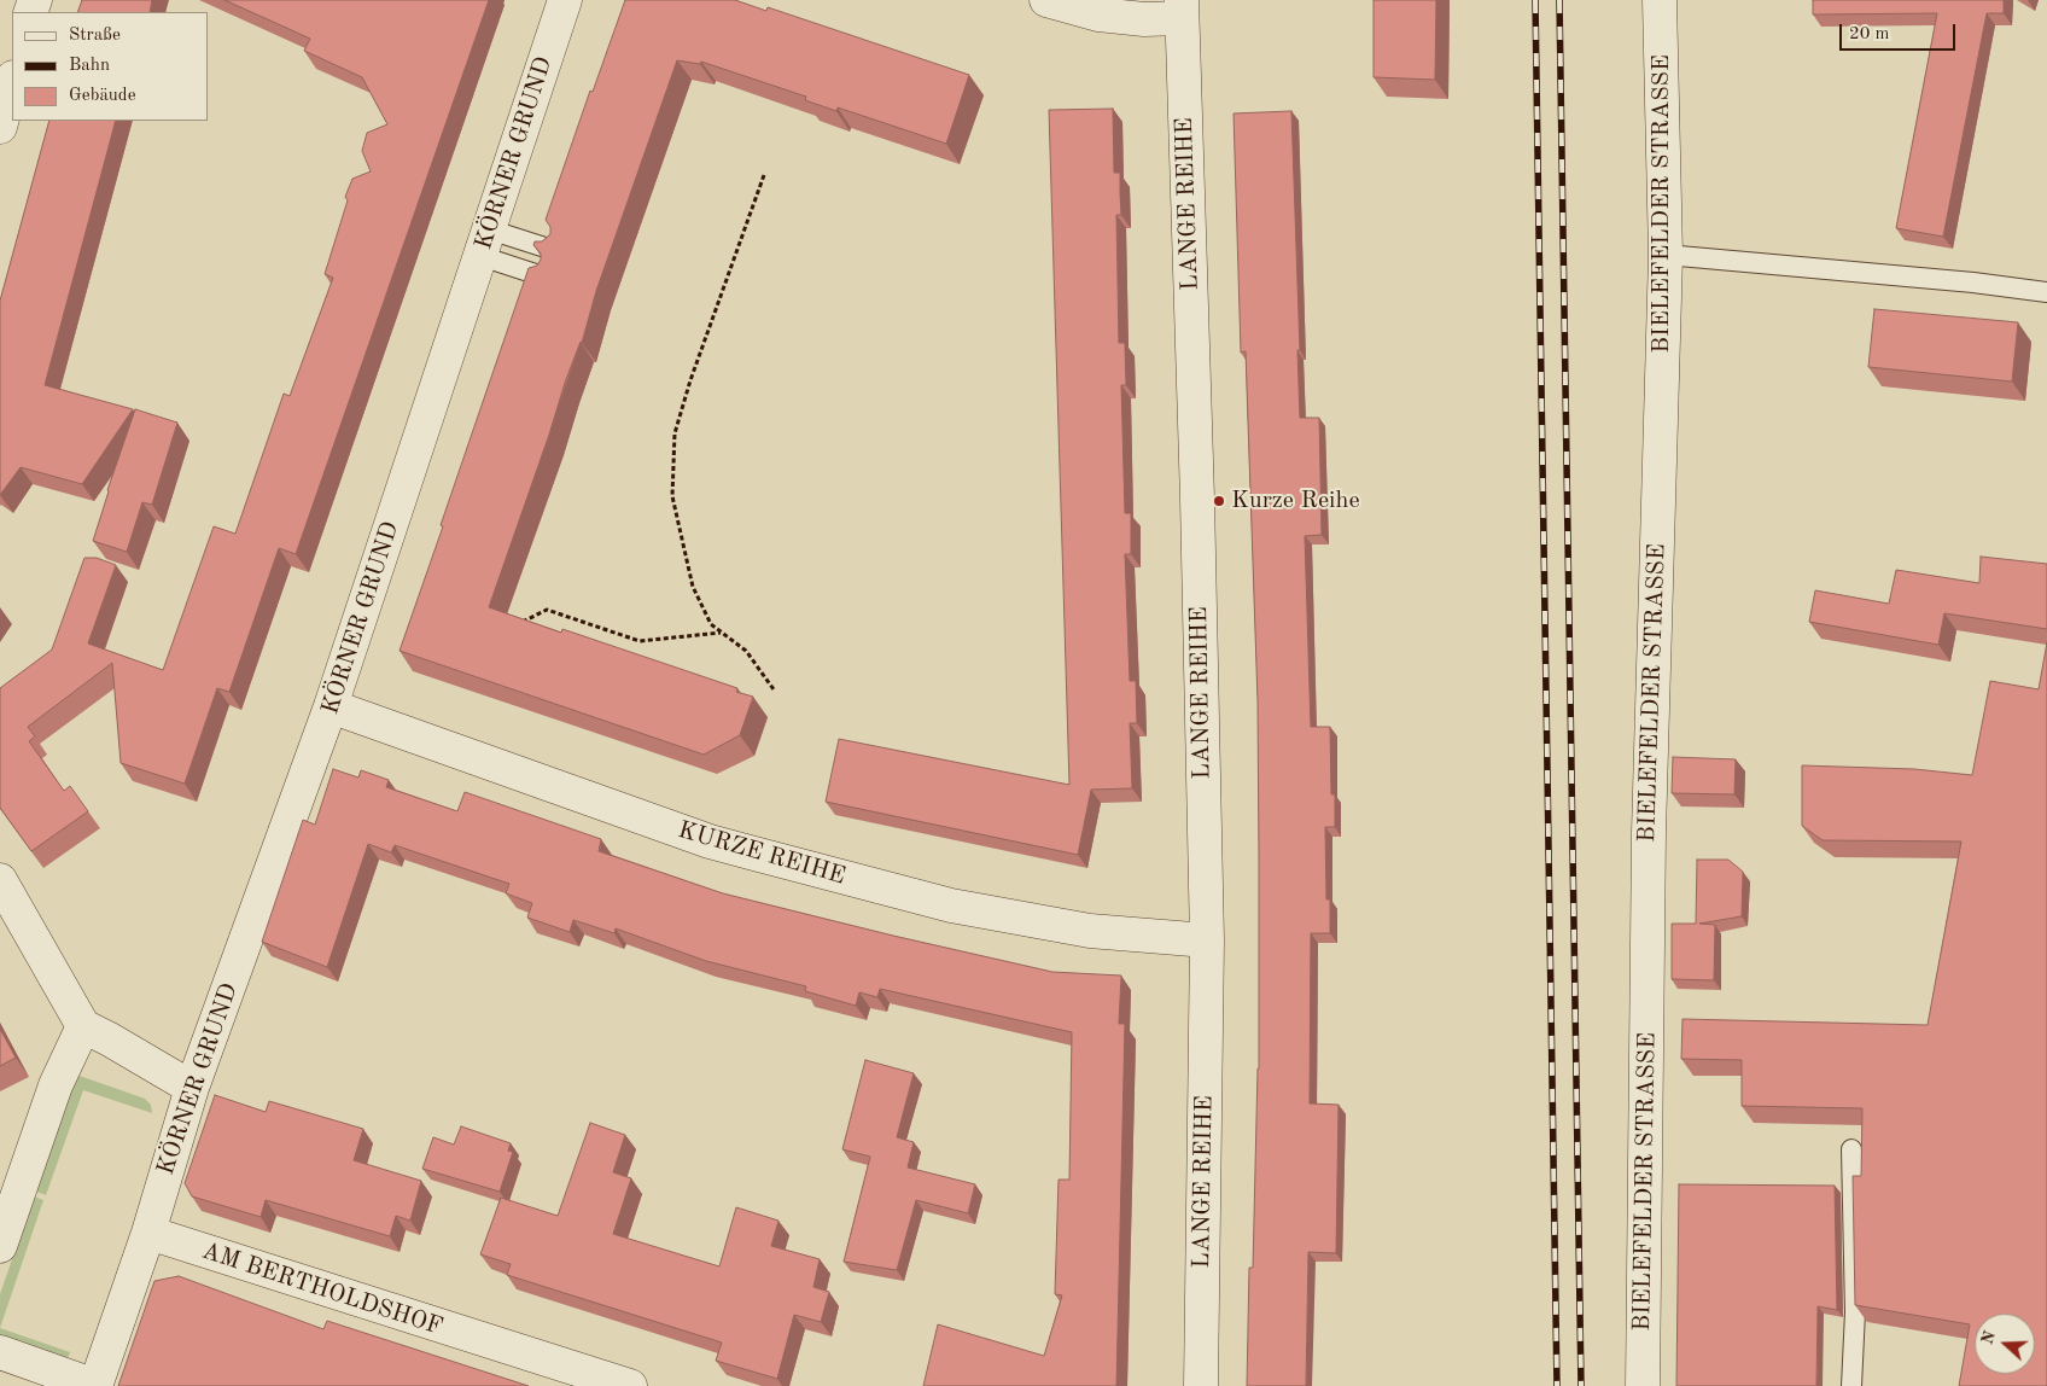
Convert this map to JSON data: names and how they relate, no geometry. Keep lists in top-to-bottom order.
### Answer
{
  "streets": {
    "street": [
      "KÖRNER GRUND",
      "LANGE REIHE",
      "BIELEFELDER STRASSE",
      "KURZE REIHE",
      "AM BERTHOLDSHOF"
    ]
  },
  "crossings": [
    ["KÖRNER GRUND", "KURZE REIHE"],
    ["KÖRNER GRUND", "AM BERTHOLDSHOF"],
    ["LANGE REIHE", "KURZE REIHE"]
  ],
  "places": ["Kurze Reihe"],
  "legend": ["Straße", "Bahn", "Gebäude"],
  "scale_bar": "20 m",
  "north": "left"
}
